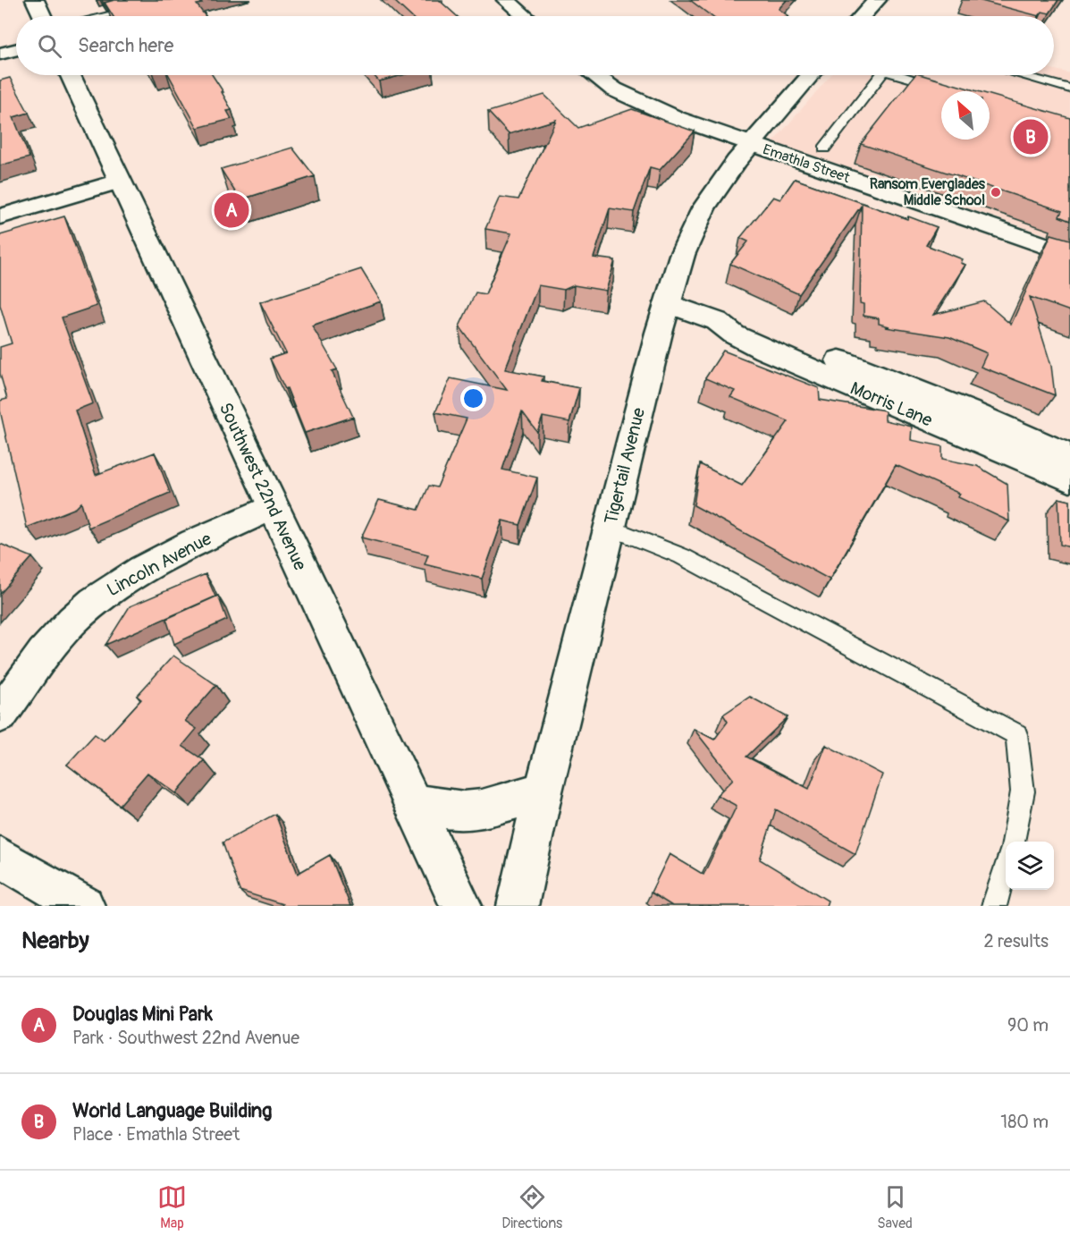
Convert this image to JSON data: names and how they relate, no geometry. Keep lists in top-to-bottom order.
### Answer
{
  "streets": {
    "street": [
      "Emathla Street",
      "Morris Lane",
      "Tigertail Avenue",
      "Southwest 22nd Avenue",
      "Lincoln Avenue"
    ]
  },
  "crossings": [
    ["Emathla Street", "Tigertail Avenue"],
    ["Morris Lane", "Tigertail Avenue"],
    ["Southwest 22nd Avenue", "Lincoln Avenue"]
  ],
  "places": ["Ransom Everglades Middle School"],
  "north": "top left",
  "page": {
    "search": "Search here",
    "pins": ["B", "A"],
    "heading": ["Nearby", "2 results"],
    "list": [
      {
        "mark": "A",
        "name": "Douglas Mini Park",
        "note": "Park · Southwest 22nd Avenue",
        "value": "90 m"
      },
      {
        "mark": "B",
        "name": "World Language Building",
        "note": "Place · Emathla Street",
        "value": "180 m"
      }
    ],
    "nav": ["Map", "Directions", "Saved"]
  }
}
